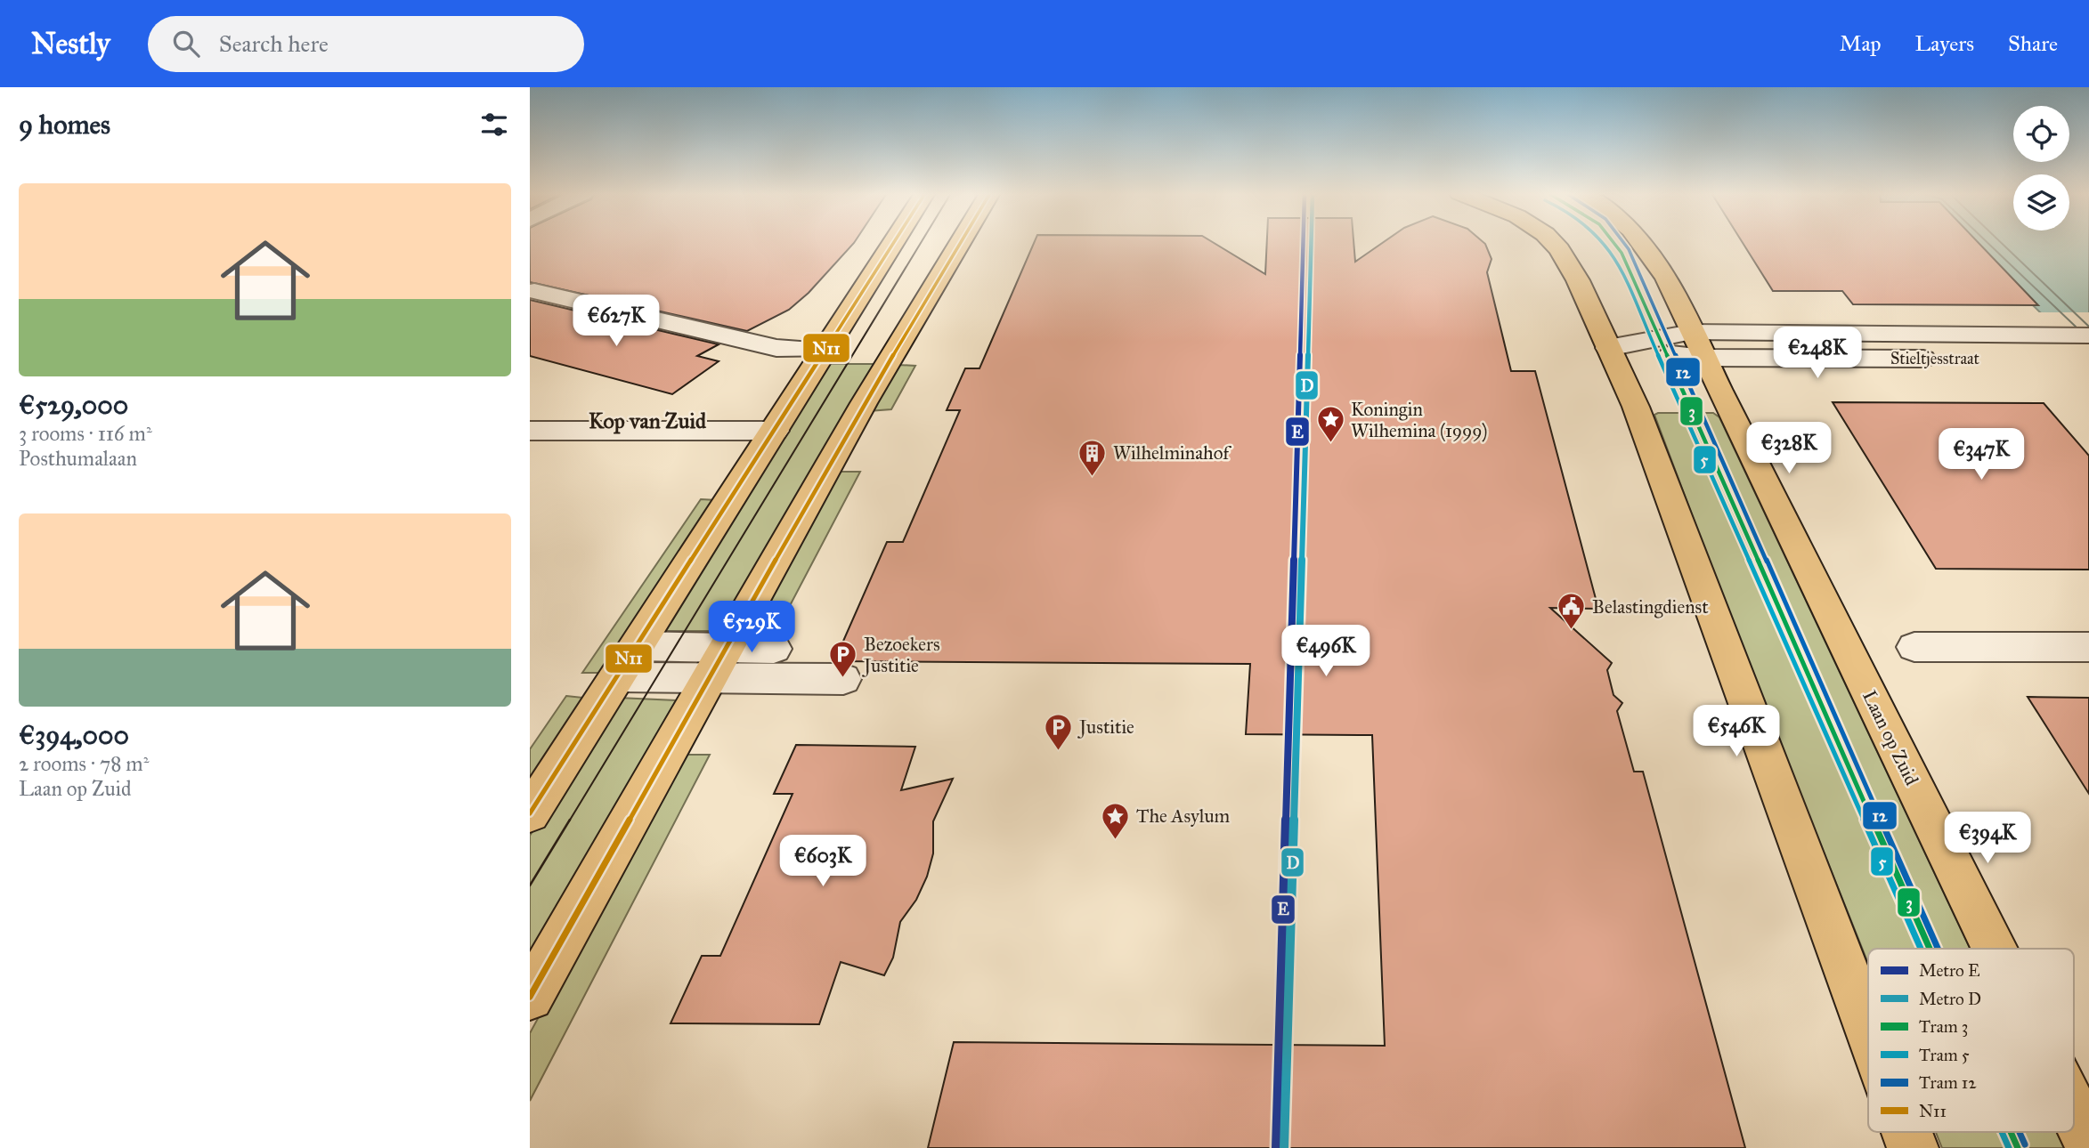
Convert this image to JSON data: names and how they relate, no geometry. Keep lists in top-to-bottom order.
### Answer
{
  "streets": {
    "main road": ["Laan op Zuid"],
    "street": ["Stieltjesstraat"]
  },
  "crossings": [
    ["Stieltjesstraat", "Laan op Zuid"]
  ],
  "districts": ["Kop van Zuid"],
  "places": {
    "place": ["Koningin Wilhemina (1999)", "The Asylum"],
    "building": ["Wilhelminahof"],
    "public building": ["Belastingdienst"],
    "parking": ["Bezoekers Justitie", "Justitie"]
  },
  "lines": [
    "metro line E",
    "metro line D",
    "tram line 3",
    "tram line 5",
    "tram line 12",
    "transit line N11"
  ],
  "legend": [
    "Metro E",
    "Metro D",
    "Tram 3",
    "Tram 5",
    "Tram 12",
    "N11"
  ],
  "page": {
    "header": "Nestly",
    "search": "Search here",
    "nav": ["Map", "Layers", "Share"],
    "heading": "9 homes",
    "list": [
      {
        "name": "€529,000",
        "note": "3 rooms · 116 m² · Posthumalaan"
      },
      {
        "name": "€394,000",
        "note": "2 rooms · 78 m² · Laan op Zuid"
      }
    ],
    "price": [
      "€627K",
      "€248K",
      "€328K",
      "€347K",
      "€529K",
      "€496K",
      "€546K",
      "€394K",
      "€603K"
    ]
  }
}
